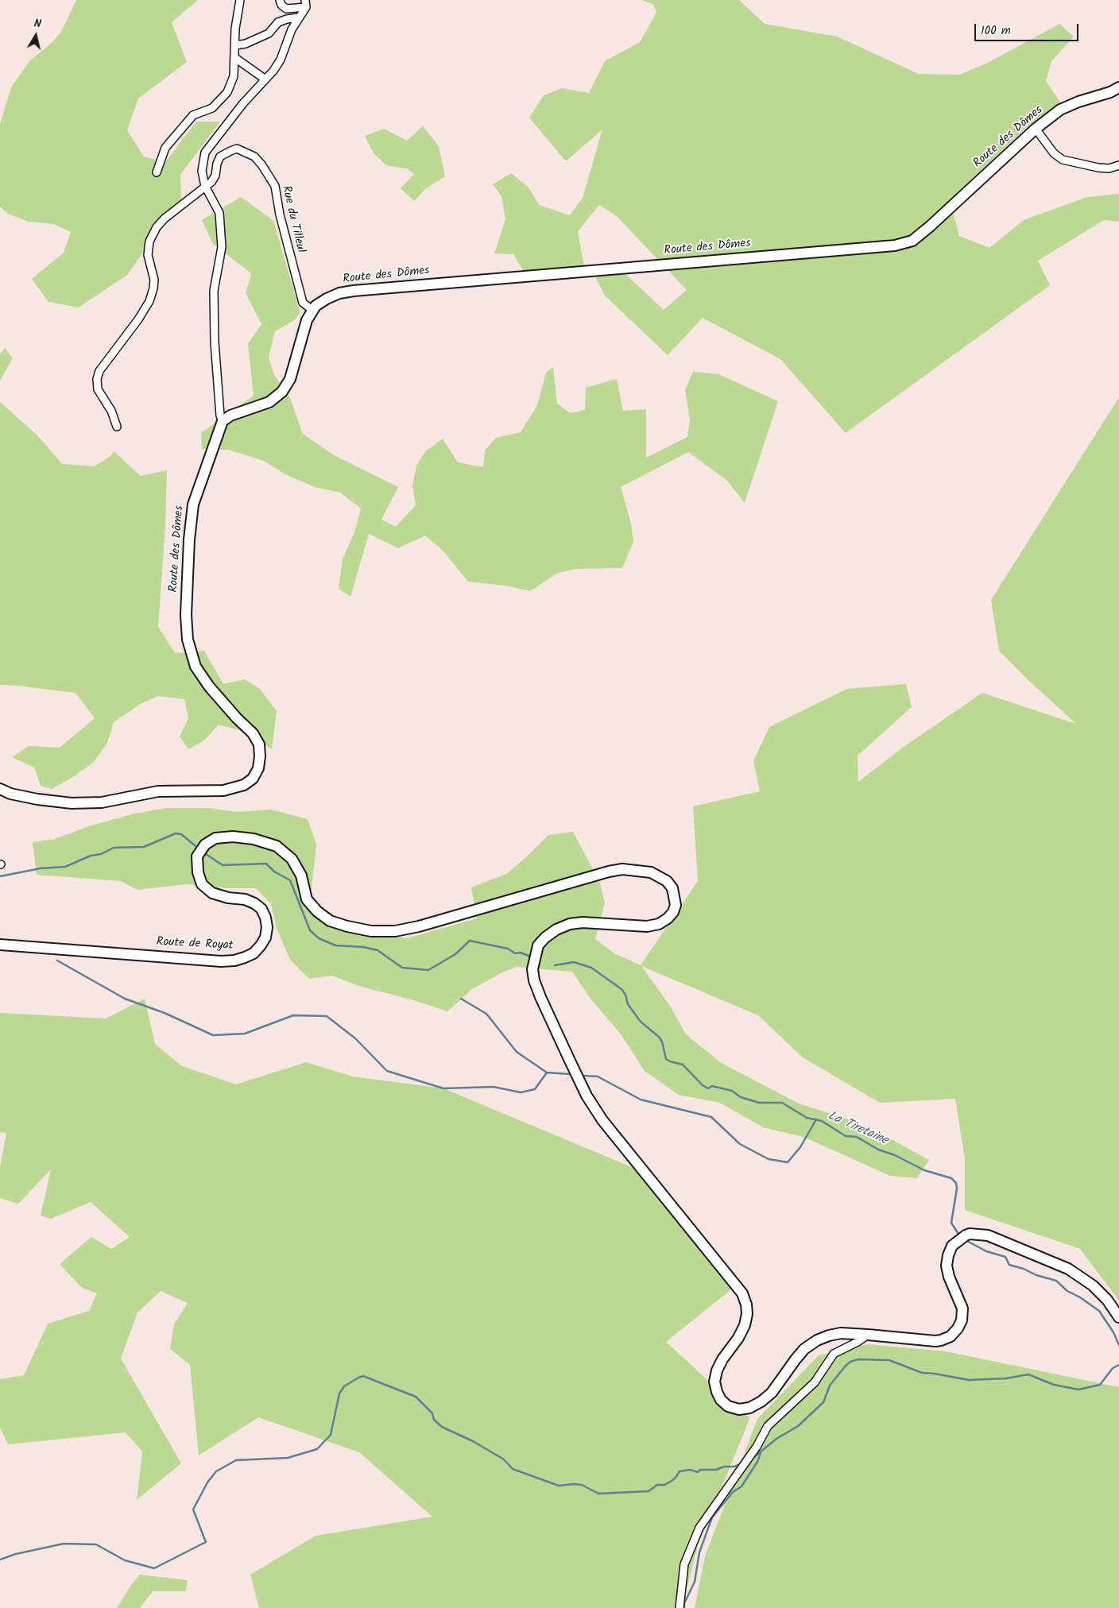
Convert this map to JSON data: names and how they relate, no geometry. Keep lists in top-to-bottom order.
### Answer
{
  "streets": {
    "main road": ["Route des Dômes", "Route de Royat"],
    "street": ["Rue du Tilleul"]
  },
  "crossings": [
    ["Route des Dômes", "Rue du Tilleul"]
  ],
  "water": ["La Tiretaine"],
  "scale_bar": "100 m",
  "north": "top"
}
